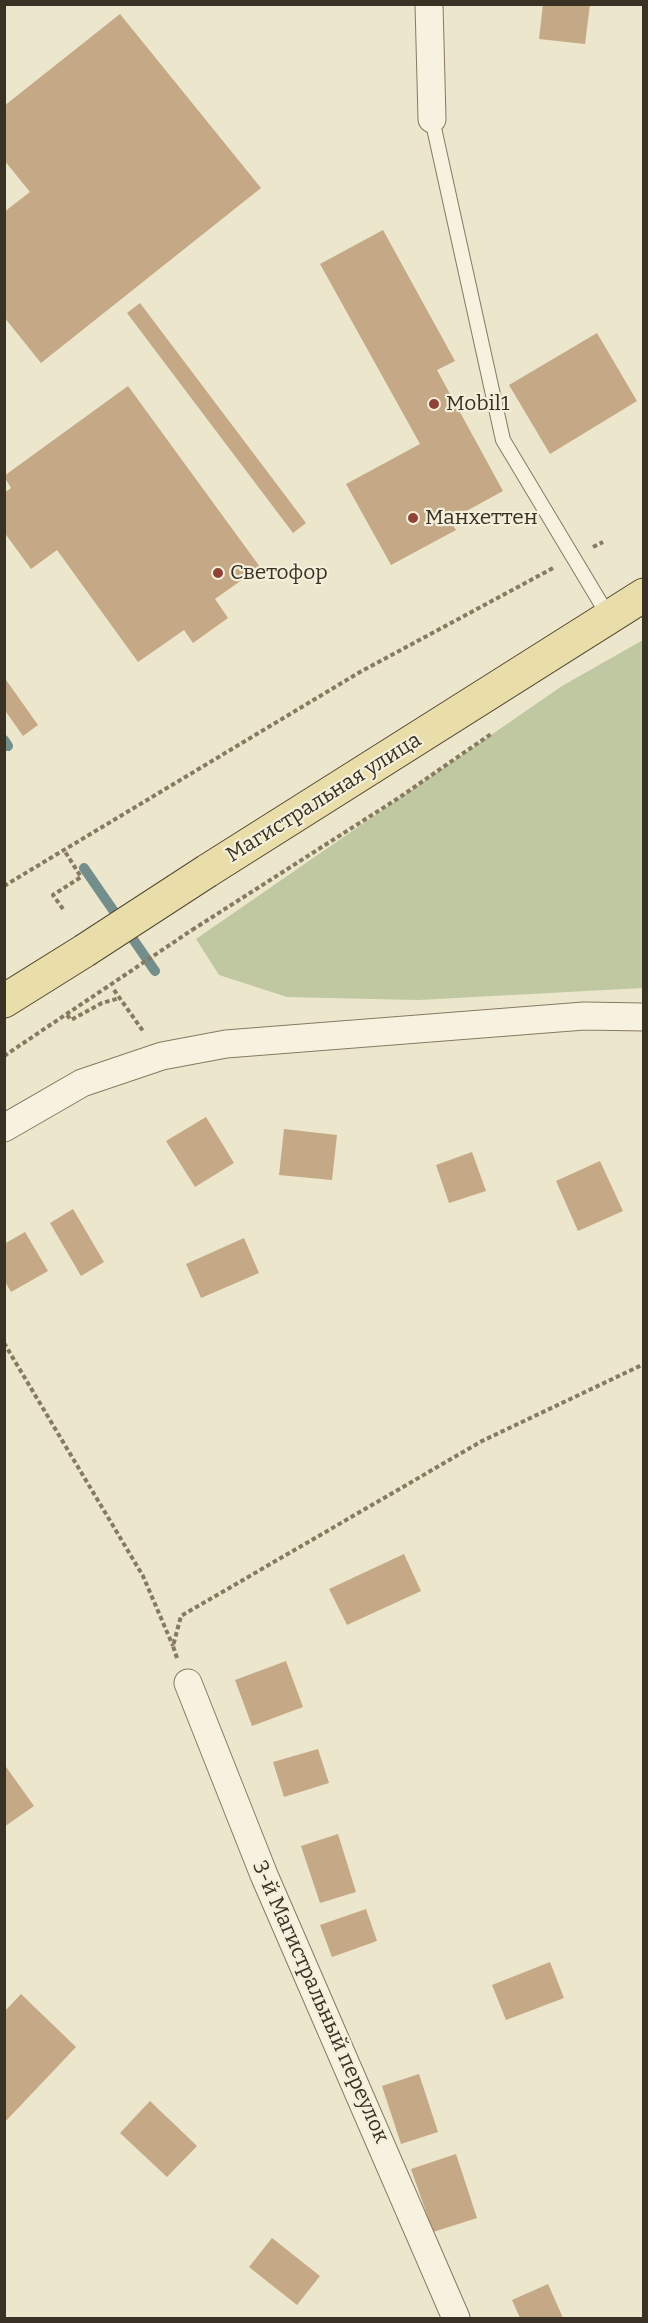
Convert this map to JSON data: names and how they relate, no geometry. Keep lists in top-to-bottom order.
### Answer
{
  "streets": {
    "main road": ["Магистральная улица"],
    "street": ["3-й Магистральный переулок"]
  },
  "places": ["Mobil1", "Манхеттен", "Светофор"]
}
